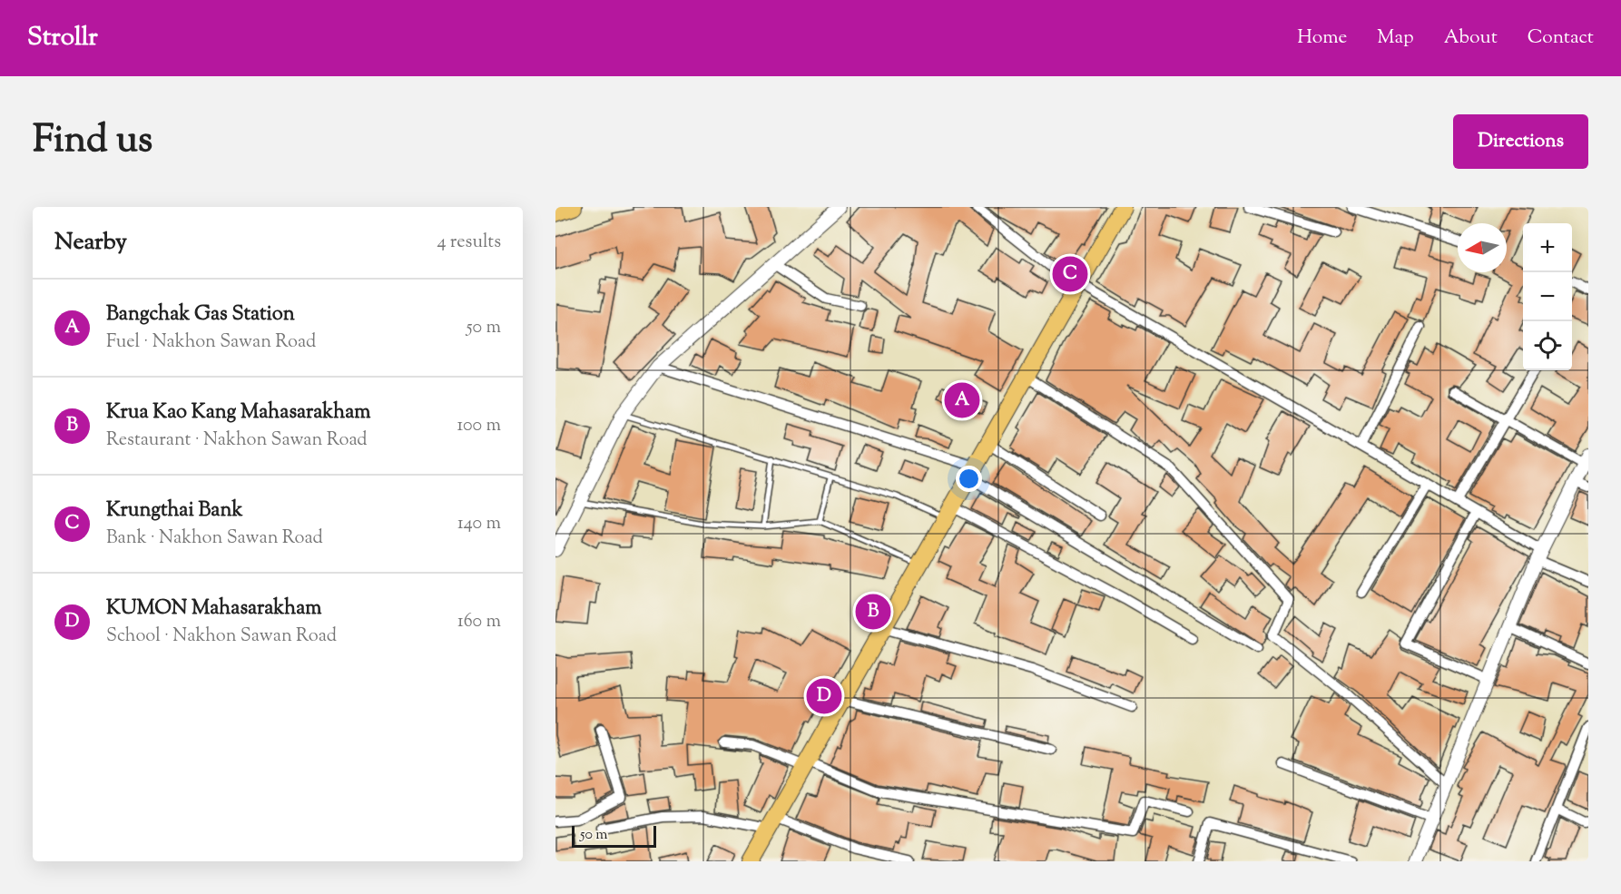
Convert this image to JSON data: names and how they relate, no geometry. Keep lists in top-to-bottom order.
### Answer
{
  "scale_bar": "50 m",
  "north": "left",
  "page": {
    "header": "Strollr",
    "nav": [
      "Home",
      "Map",
      "About",
      "Contact"
    ],
    "title": "Find us",
    "buttons": "Directions",
    "heading": ["Nearby", "4 results"],
    "map_buttons": ["+", "−"],
    "pins": [
      "C",
      "A",
      "B",
      "D"
    ],
    "list": [
      {
        "mark": "A",
        "name": "Bangchak Gas Station",
        "note": "Fuel · Nakhon Sawan Road",
        "value": "50 m"
      },
      {
        "mark": "B",
        "name": "Krua Kao Kang Mahasarakham",
        "note": "Restaurant · Nakhon Sawan Road",
        "value": "100 m"
      },
      {
        "mark": "C",
        "name": "Krungthai Bank",
        "note": "Bank · Nakhon Sawan Road",
        "value": "140 m"
      },
      {
        "mark": "D",
        "name": "KUMON Mahasarakham",
        "note": "School · Nakhon Sawan Road",
        "value": "160 m"
      }
    ],
    "scale": "50 m"
  }
}
